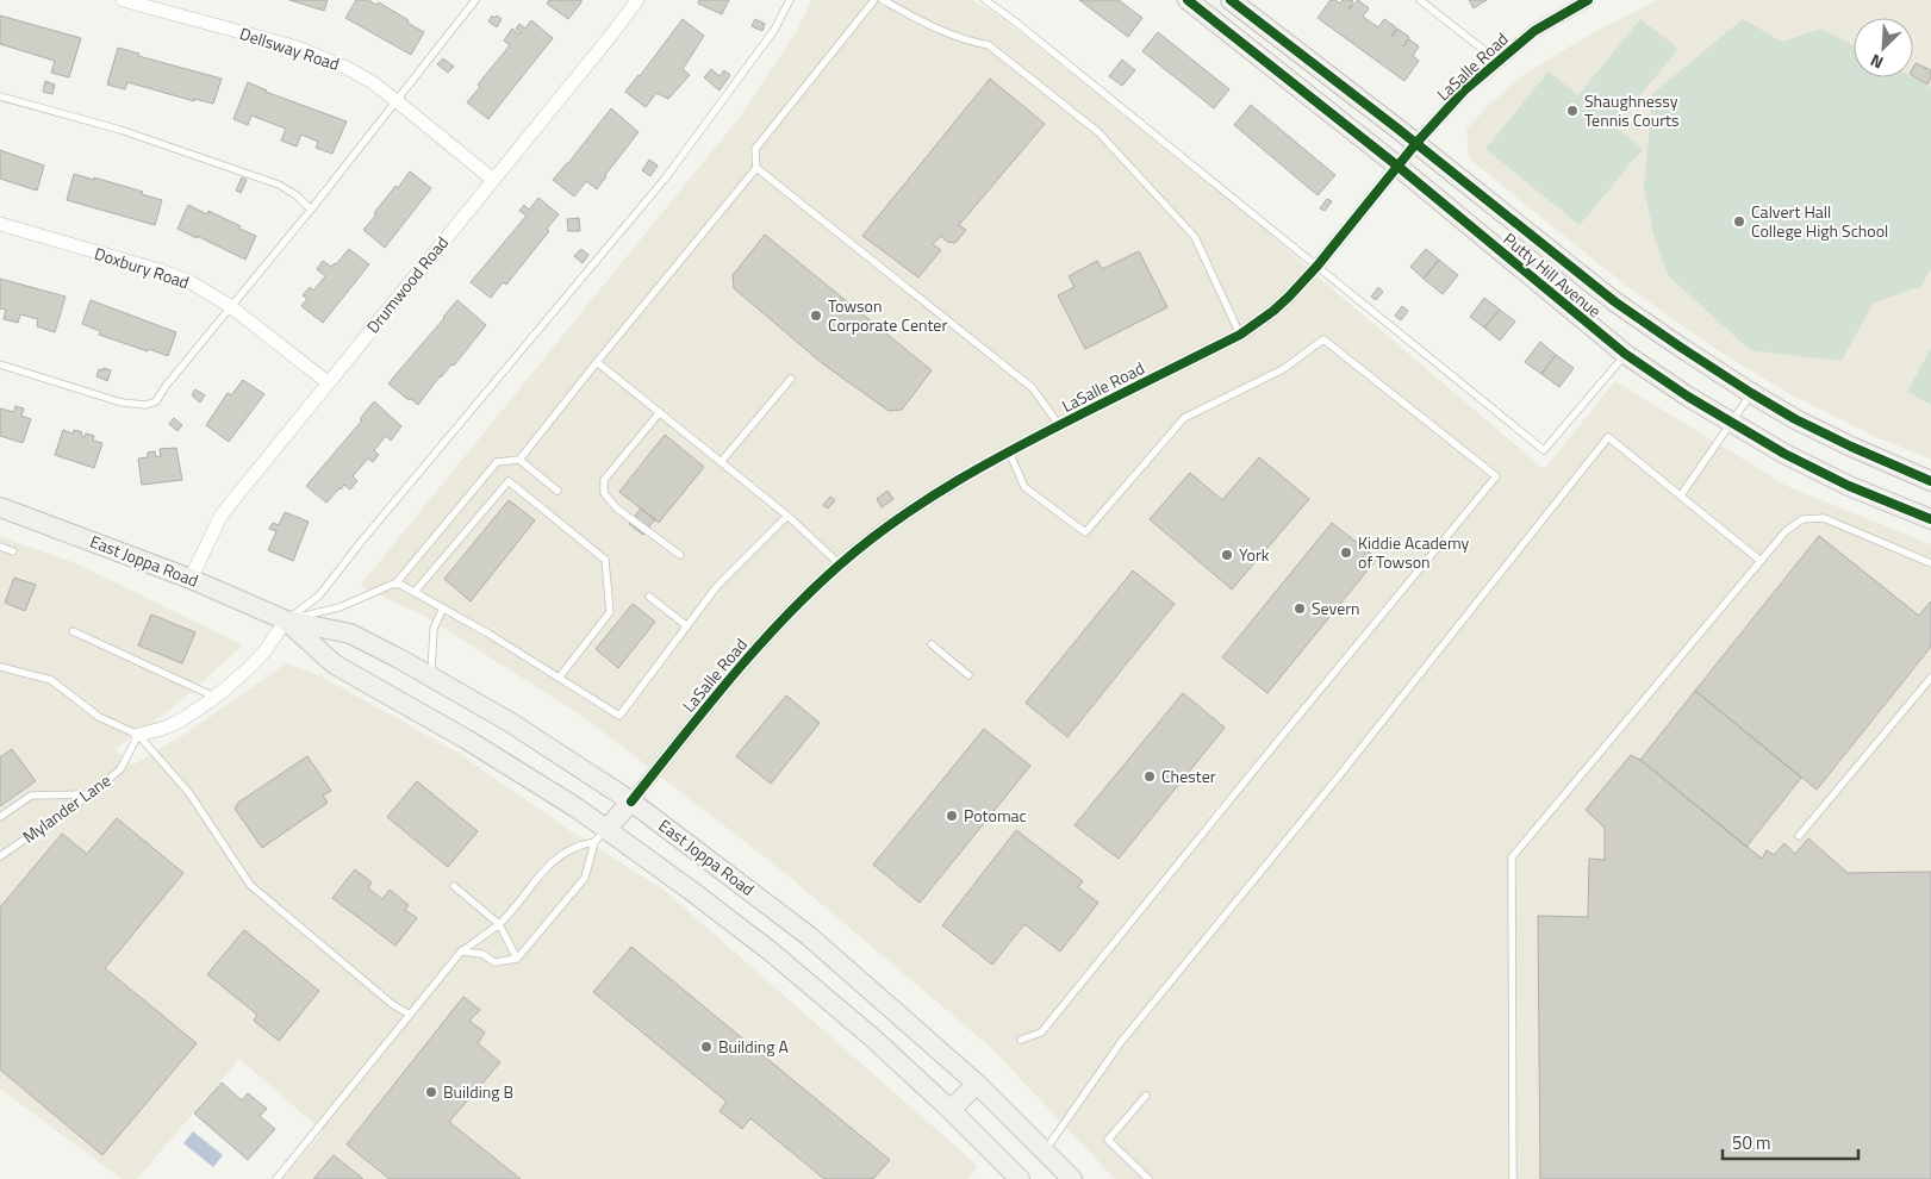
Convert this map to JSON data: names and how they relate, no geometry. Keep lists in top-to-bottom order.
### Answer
{
  "streets": {
    "main road": ["Putty Hill Avenue", "East Joppa Road"],
    "street": [
      "Dellsway Road",
      "LaSalle Road",
      "Doxbury Road",
      "Drumwood Road"
    ],
    "lane": ["Mylander Lane"]
  },
  "crossings": [
    ["Dellsway Road", "Drumwood Road"],
    ["LaSalle Road", "Putty Hill Avenue"],
    ["LaSalle Road", "East Joppa Road"],
    ["Doxbury Road", "Drumwood Road"],
    ["Drumwood Road", "East Joppa Road"]
  ],
  "places": [
    "Shaughnessy Tennis Courts",
    "Calvert Hall College High School",
    "Towson Corporate Center",
    "Kiddie Academy of Towson",
    "York",
    "Severn",
    "Chester",
    "Potomac",
    "Building A",
    "Building B"
  ],
  "scale_bar": "50 m",
  "north": "bottom left"
}
